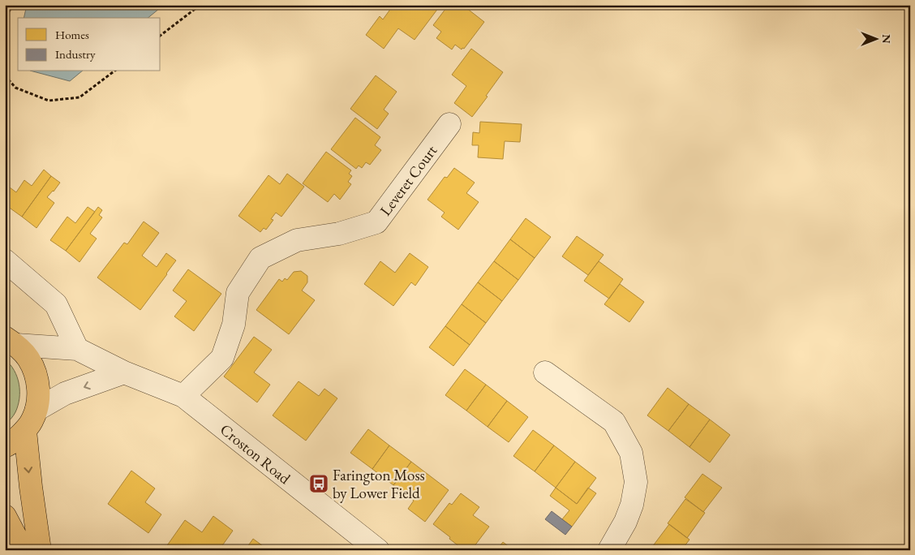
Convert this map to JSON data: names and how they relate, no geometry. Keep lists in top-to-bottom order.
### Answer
{
  "streets": {
    "street": ["Leveret Court", "Croston Road"]
  },
  "crossings": [
    ["Leveret Court", "Croston Road"]
  ],
  "places": {
    "bus stop": ["Farington Moss by Lower Field"]
  },
  "legend": ["Homes", "Industry"],
  "north": "right"
}
